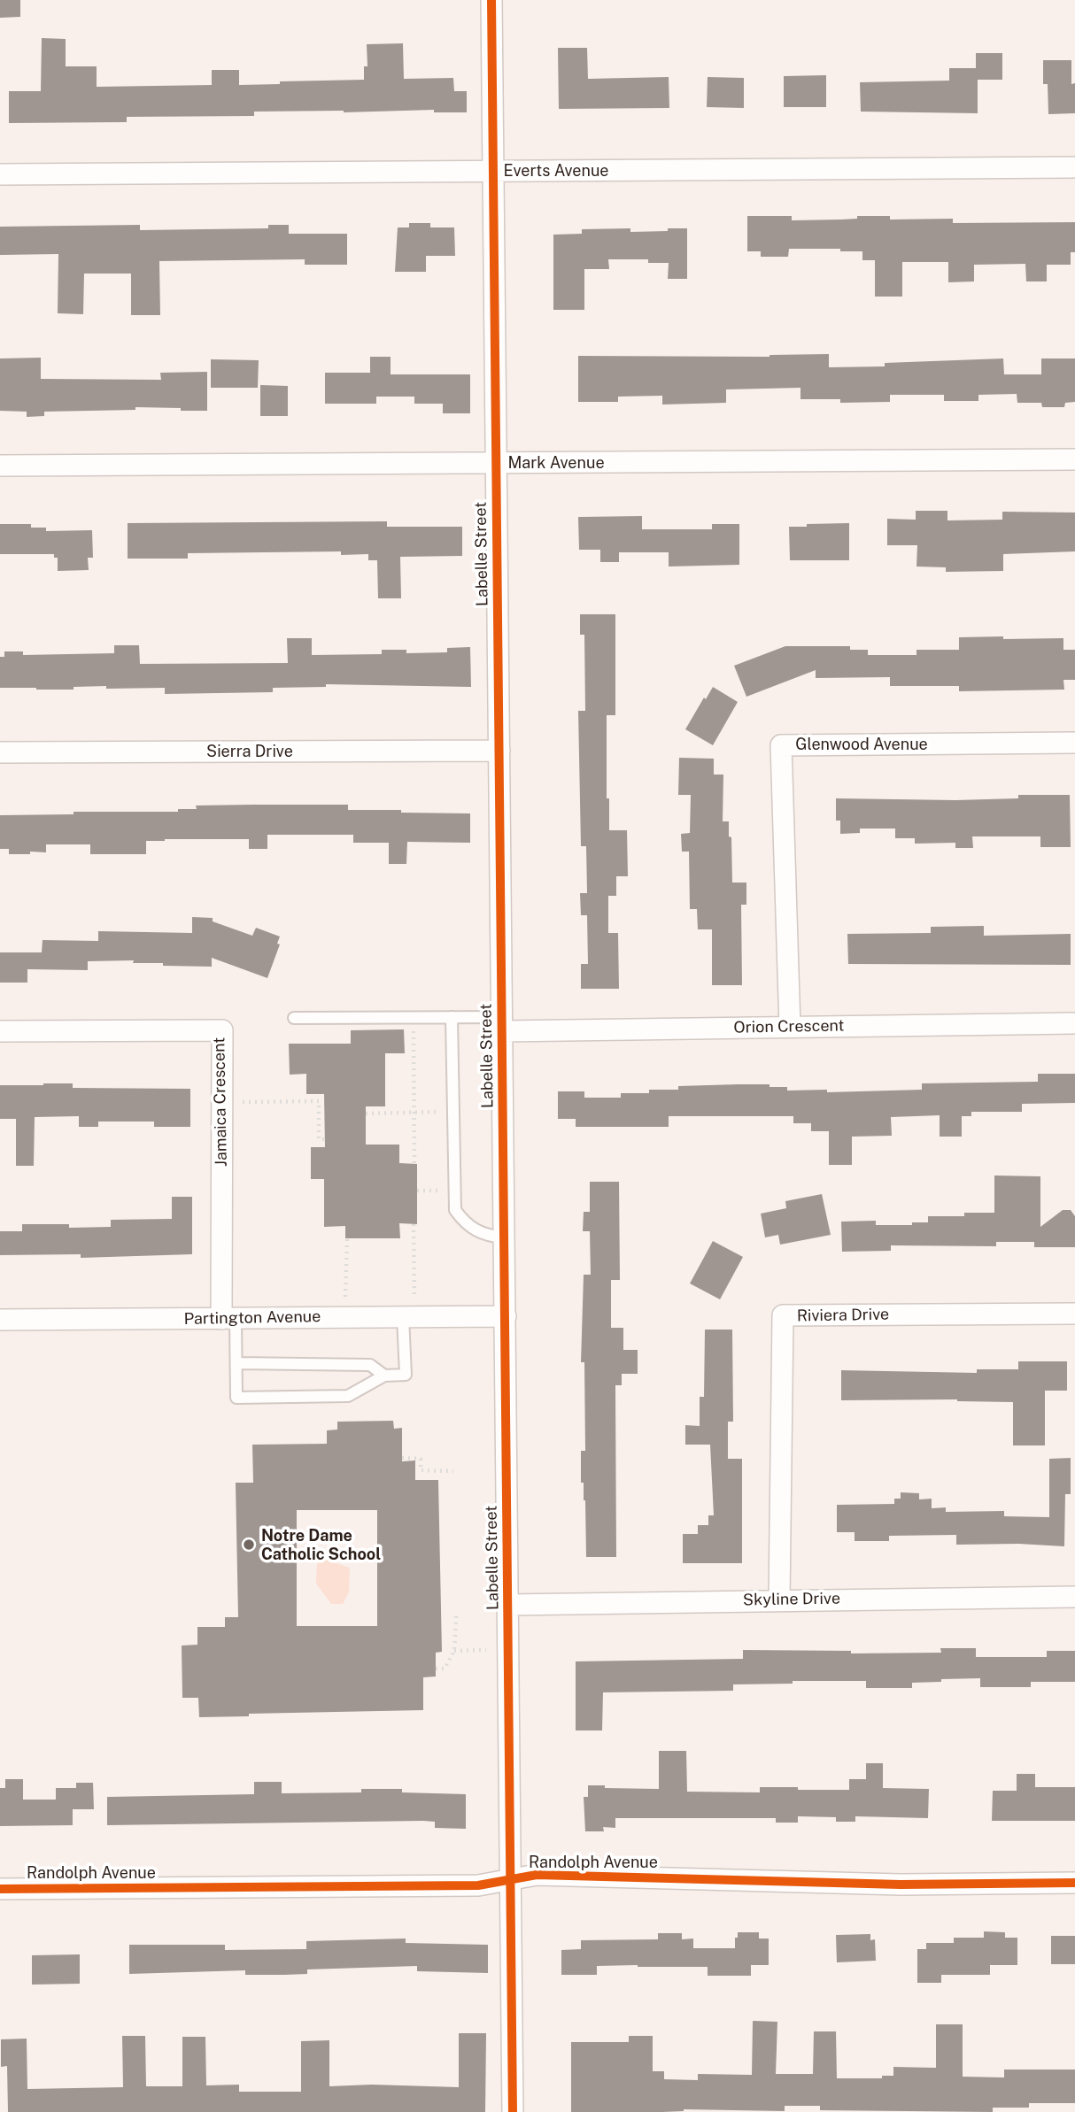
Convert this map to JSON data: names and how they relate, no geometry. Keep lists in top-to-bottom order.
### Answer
{
  "streets": {
    "street": [
      "Everts Avenue",
      "Mark Avenue",
      "Labelle Street",
      "Glenwood Avenue",
      "Sierra Drive",
      "Orion Crescent",
      "Jamaica Crescent",
      "Riviera Drive",
      "Partington Avenue",
      "Skyline Drive",
      "Randolph Avenue"
    ]
  },
  "crossings": [
    ["Everts Avenue", "Labelle Street"],
    ["Mark Avenue", "Labelle Street"],
    ["Labelle Street", "Sierra Drive"],
    ["Labelle Street", "Orion Crescent"],
    ["Labelle Street", "Partington Avenue"],
    ["Labelle Street", "Skyline Drive"],
    ["Labelle Street", "Randolph Avenue"],
    ["Glenwood Avenue", "Orion Crescent"],
    ["Jamaica Crescent", "Partington Avenue"],
    ["Riviera Drive", "Skyline Drive"]
  ],
  "places": ["Notre Dame Catholic School"]
}
